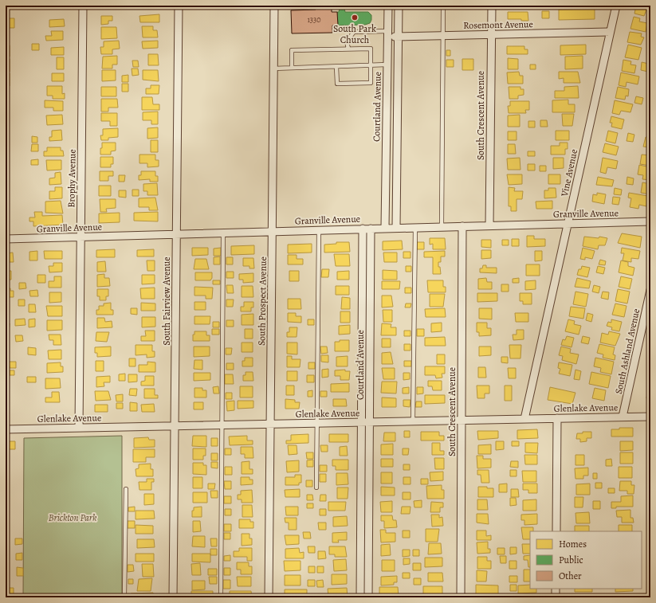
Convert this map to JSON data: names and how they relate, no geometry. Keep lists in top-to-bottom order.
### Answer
{
  "streets": {
    "street": [
      "Rosemont Avenue",
      "Courtland Avenue",
      "South Crescent Avenue",
      "Vine Avenue",
      "Brophy Avenue",
      "Granville Avenue",
      "South Fairview Avenue",
      "South Prospect Avenue",
      "South Ashland Avenue",
      "Glenlake Avenue"
    ]
  },
  "crossings": [
    ["Rosemont Avenue", "Courtland Avenue"],
    ["Rosemont Avenue", "South Crescent Avenue"],
    ["Rosemont Avenue", "Vine Avenue"],
    ["Courtland Avenue", "Granville Avenue"],
    ["Courtland Avenue", "Glenlake Avenue"],
    ["South Crescent Avenue", "Granville Avenue"],
    ["South Crescent Avenue", "Glenlake Avenue"],
    ["Vine Avenue", "Granville Avenue"],
    ["Vine Avenue", "Glenlake Avenue"],
    ["Brophy Avenue", "Granville Avenue"],
    ["Brophy Avenue", "Glenlake Avenue"],
    ["Granville Avenue", "South Fairview Avenue"],
    ["Granville Avenue", "South Prospect Avenue"],
    ["South Fairview Avenue", "Glenlake Avenue"],
    ["South Prospect Avenue", "Glenlake Avenue"],
    ["South Ashland Avenue", "Glenlake Avenue"]
  ],
  "parks": ["Brickton Park"],
  "places": ["South Park Church"],
  "house_numbers": ["1330"],
  "legend": ["Homes", "Public", "Other"]
}
